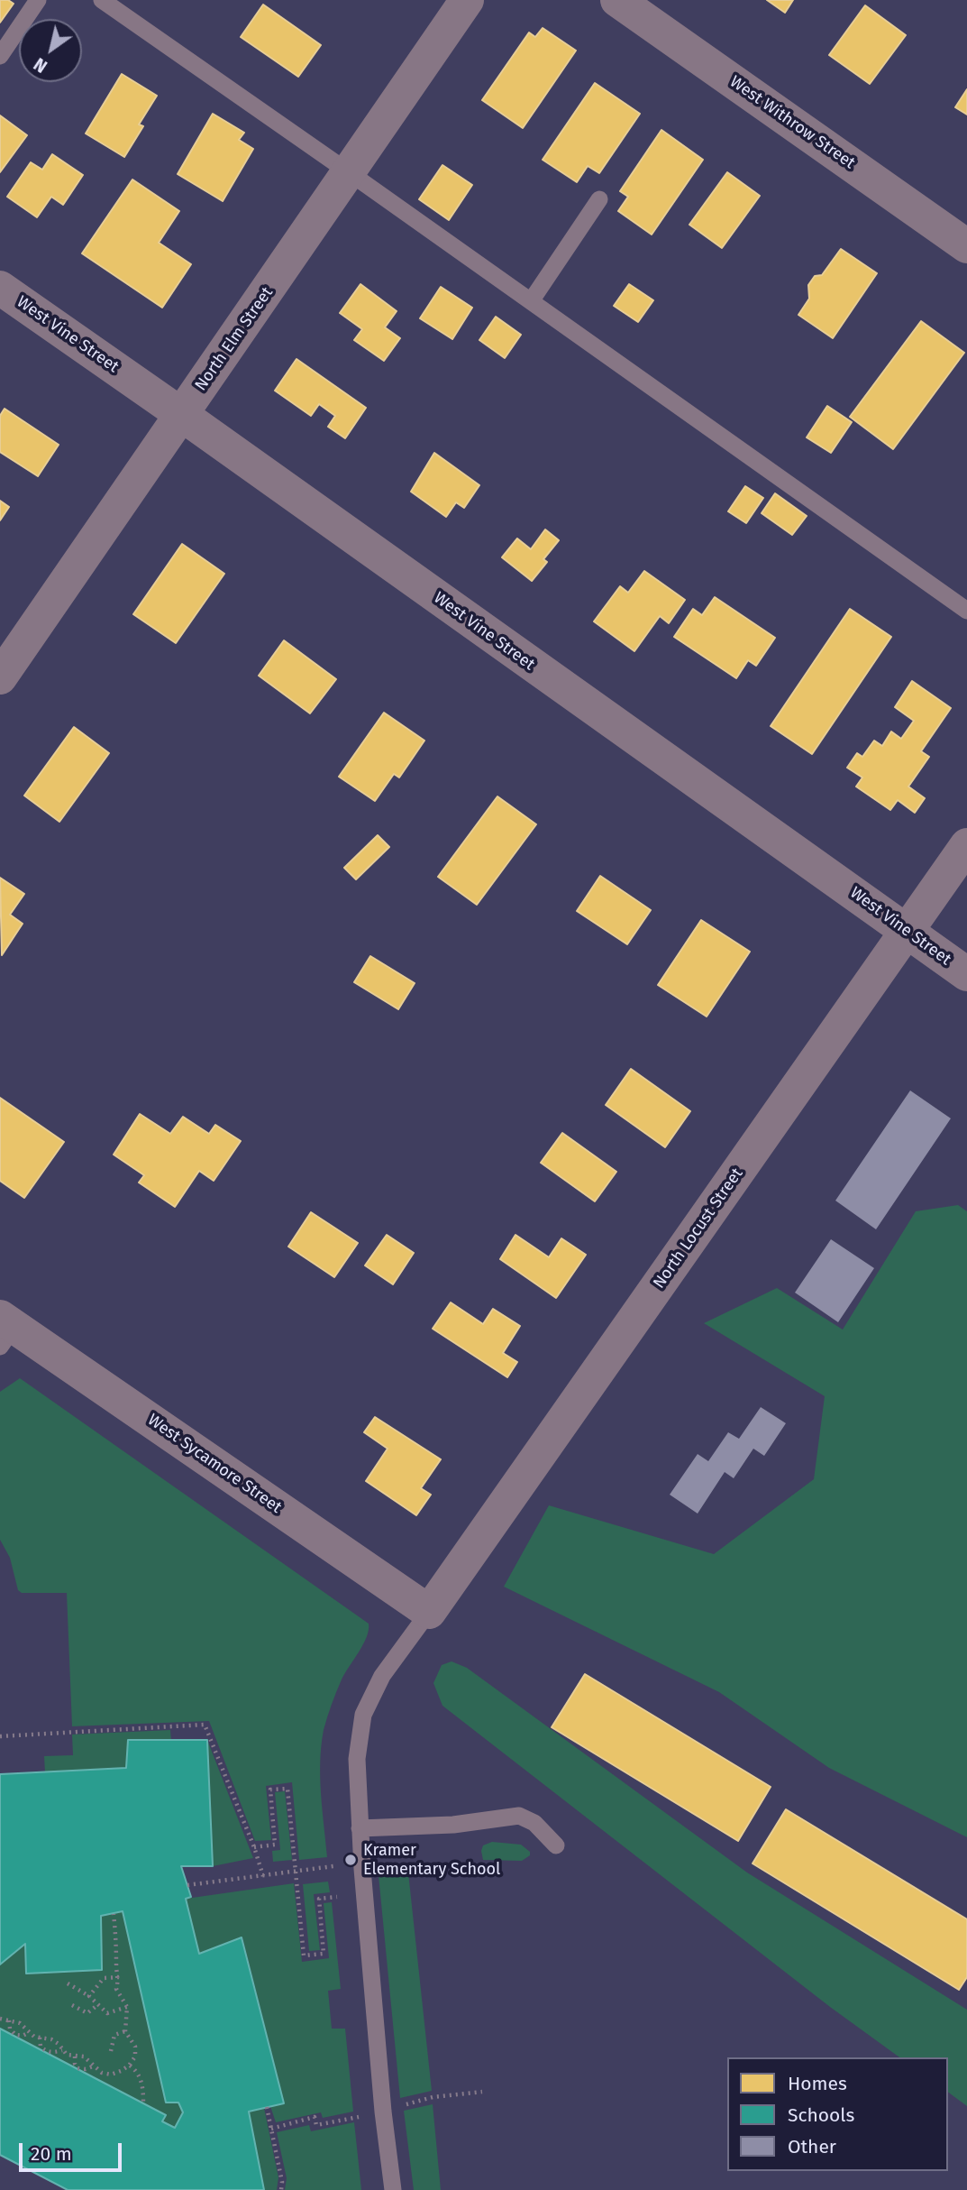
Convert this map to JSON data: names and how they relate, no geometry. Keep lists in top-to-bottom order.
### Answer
{
  "streets": {
    "street": [
      "West Withrow Street",
      "West Vine Street",
      "North Elm Street",
      "North Locust Street",
      "West Sycamore Street"
    ]
  },
  "crossings": [
    ["West Vine Street", "North Elm Street"],
    ["West Vine Street", "North Locust Street"],
    ["North Locust Street", "West Sycamore Street"]
  ],
  "places": ["Kramer Elementary School"],
  "legend": ["Homes", "Schools", "Other"],
  "scale_bar": "20 m",
  "north": "bottom left"
}
